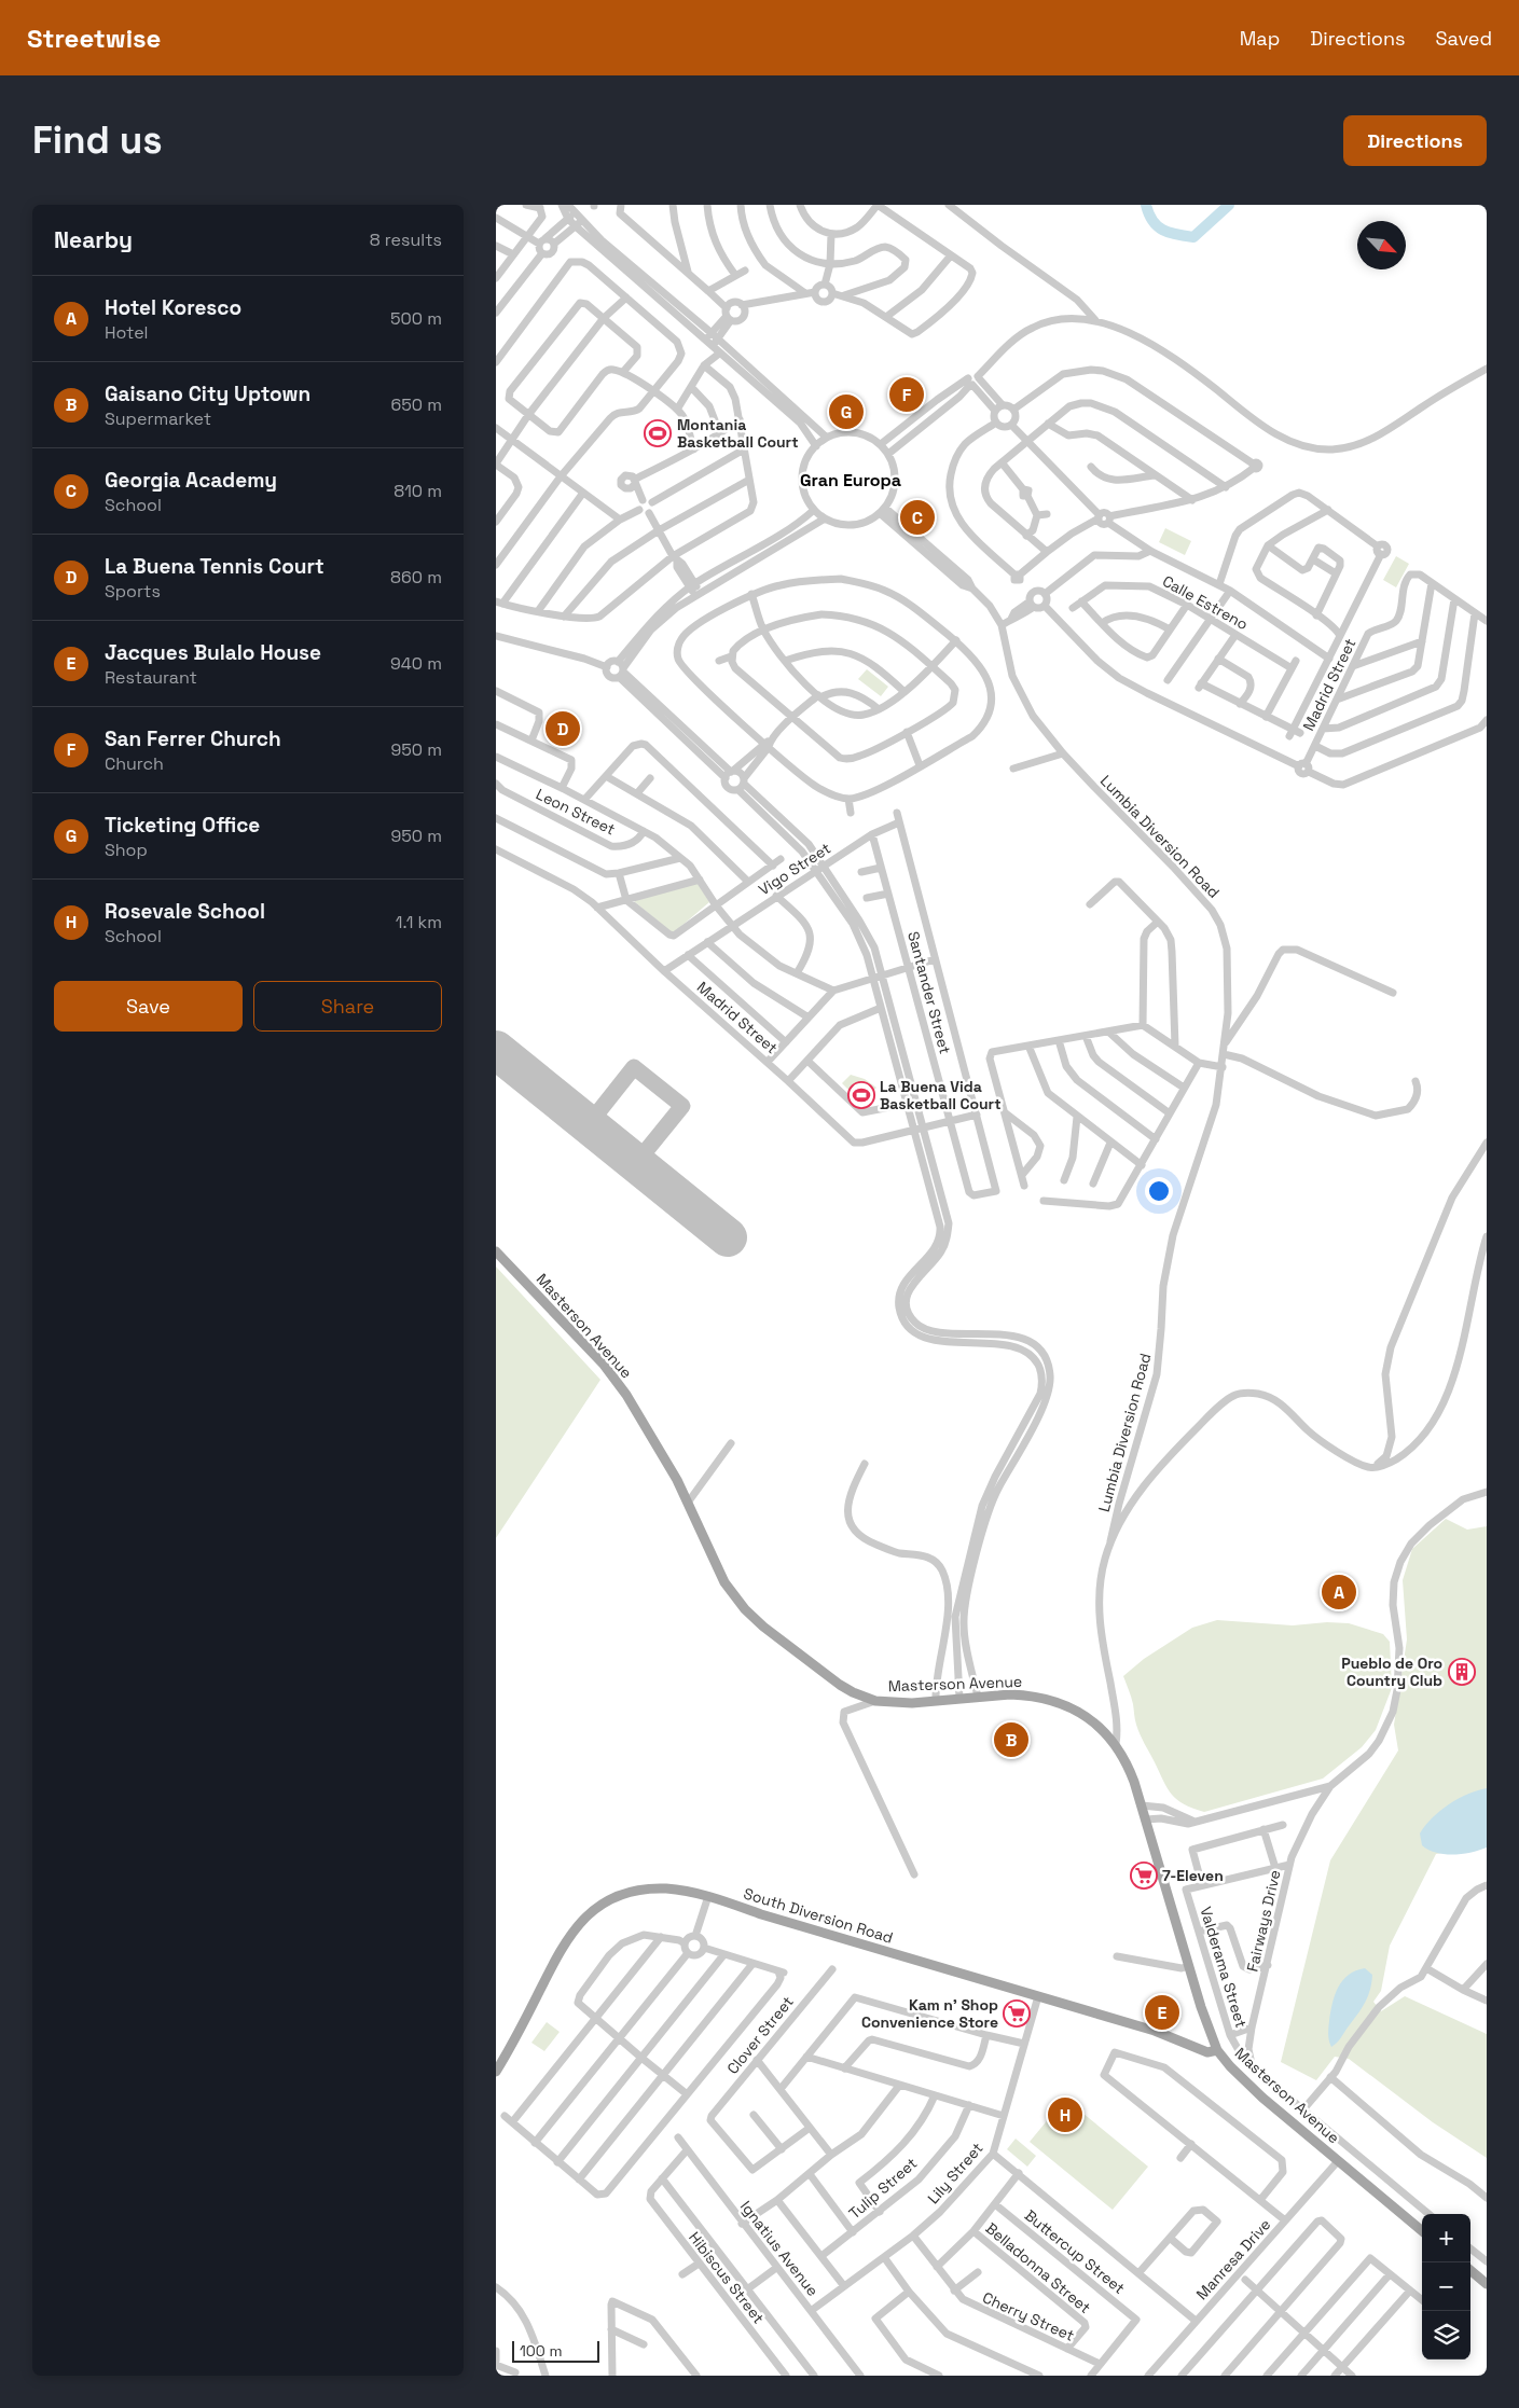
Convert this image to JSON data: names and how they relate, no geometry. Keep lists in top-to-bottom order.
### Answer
{
  "streets": {
    "main road": ["Masterson Avenue", "South Diversion Road"],
    "street": [
      "Calle Estreno",
      "Madrid Street",
      "Leon Street",
      "Lumbia Diversion Road",
      "Vigo Street",
      "Santander Street",
      "Fairways Drive",
      "Valderama Street",
      "Clover Street",
      "Lily Street",
      "Tulip Street",
      "Ignatius Avenue",
      "Buttercup Street",
      "Manresa Drive",
      "Belladonna Street",
      "Hibiscus Street",
      "Cherry Street"
    ]
  },
  "crossings": [
    ["Madrid Street", "Vigo Street"],
    ["Madrid Street", "Santander Street"],
    ["Vigo Street", "Santander Street"],
    ["Masterson Avenue", "South Diversion Road"],
    ["Masterson Avenue", "Manresa Drive"],
    ["South Diversion Road", "Lily Street"],
    ["Fairways Drive", "Valderama Street"],
    ["Lily Street", "Ignatius Avenue"],
    ["Lily Street", "Cherry Street"],
    ["Buttercup Street", "Cherry Street"],
    ["Belladonna Street", "Cherry Street"]
  ],
  "districts": ["Gran Europa"],
  "places": {
    "sports": ["Montania Basketball Court", "La Buena Vida Basketball Court"],
    "building": ["Pueblo de Oro Country Club"],
    "supermarket": ["7-Eleven", "Kam n' Shop Convenience Store"]
  },
  "scale_bar": "100 m",
  "north": "bottom right",
  "page": {
    "header": "Streetwise",
    "nav": ["Map", "Directions", "Saved"],
    "buttons": [
      "Directions",
      ["Save", "Share"]
    ],
    "title": "Find us",
    "heading": ["Nearby", "8 results"],
    "list": [
      {
        "mark": "A",
        "name": "Hotel Koresco",
        "note": "Hotel",
        "value": "500 m"
      },
      {
        "mark": "B",
        "name": "Gaisano City Uptown",
        "note": "Supermarket",
        "value": "650 m"
      },
      {
        "mark": "C",
        "name": "Georgia Academy",
        "note": "School",
        "value": "810 m"
      },
      {
        "mark": "D",
        "name": "La Buena Tennis Court",
        "note": "Sports",
        "value": "860 m"
      },
      {
        "mark": "E",
        "name": "Jacques Bulalo House",
        "note": "Restaurant",
        "value": "940 m"
      },
      {
        "mark": "F",
        "name": "San Ferrer Church",
        "note": "Church",
        "value": "950 m"
      },
      {
        "mark": "G",
        "name": "Ticketing Office",
        "note": "Shop",
        "value": "950 m"
      },
      {
        "mark": "H",
        "name": "Rosevale School",
        "note": "School",
        "value": "1.1 km"
      }
    ],
    "pins": [
      "F",
      "G",
      "C",
      "D",
      "A",
      "B",
      "E",
      "H"
    ],
    "map_buttons": ["+", "−"],
    "scale": "100 m"
  }
}
